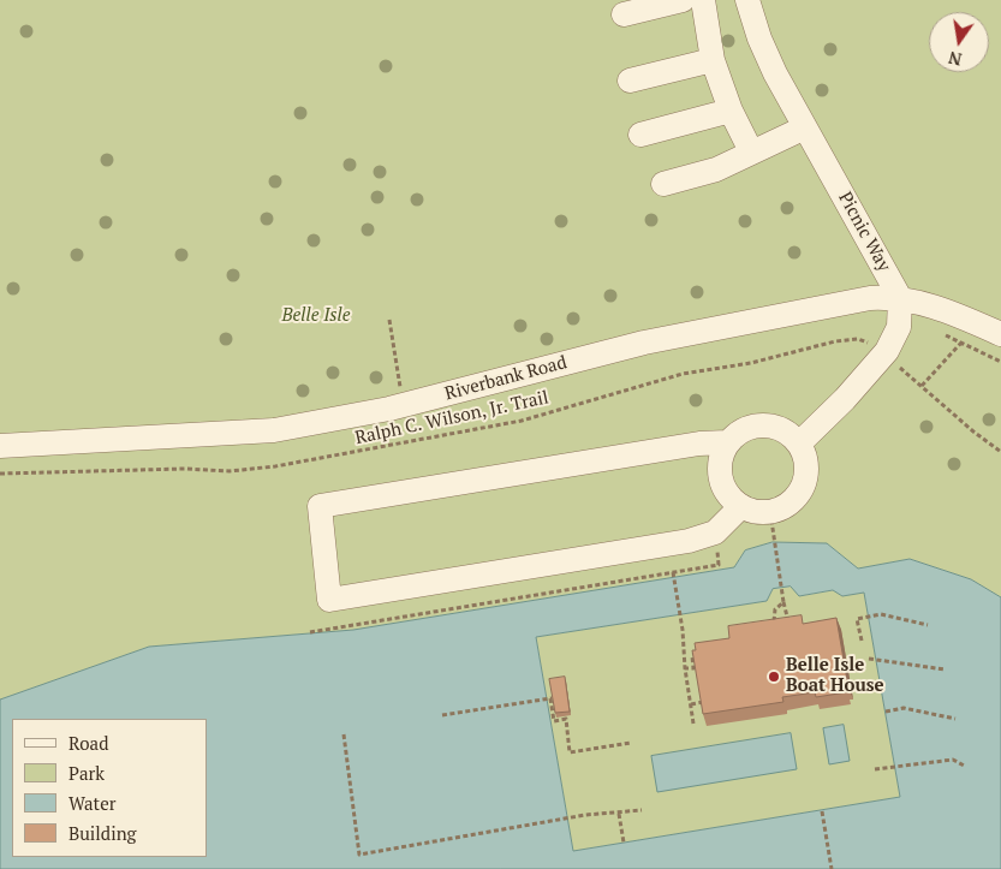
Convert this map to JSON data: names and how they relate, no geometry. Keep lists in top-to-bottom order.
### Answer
{
  "streets": {
    "street": ["Picnic Way", "Riverbank Road"],
    "path": ["Ralph C. Wilson, Jr. Trail"]
  },
  "crossings": [
    ["Picnic Way", "Riverbank Road"]
  ],
  "parks": ["Belle Isle"],
  "places": ["Belle Isle Boat House"],
  "legend": [
    "Road",
    "Park",
    "Water",
    "Building"
  ],
  "north": "bottom"
}
